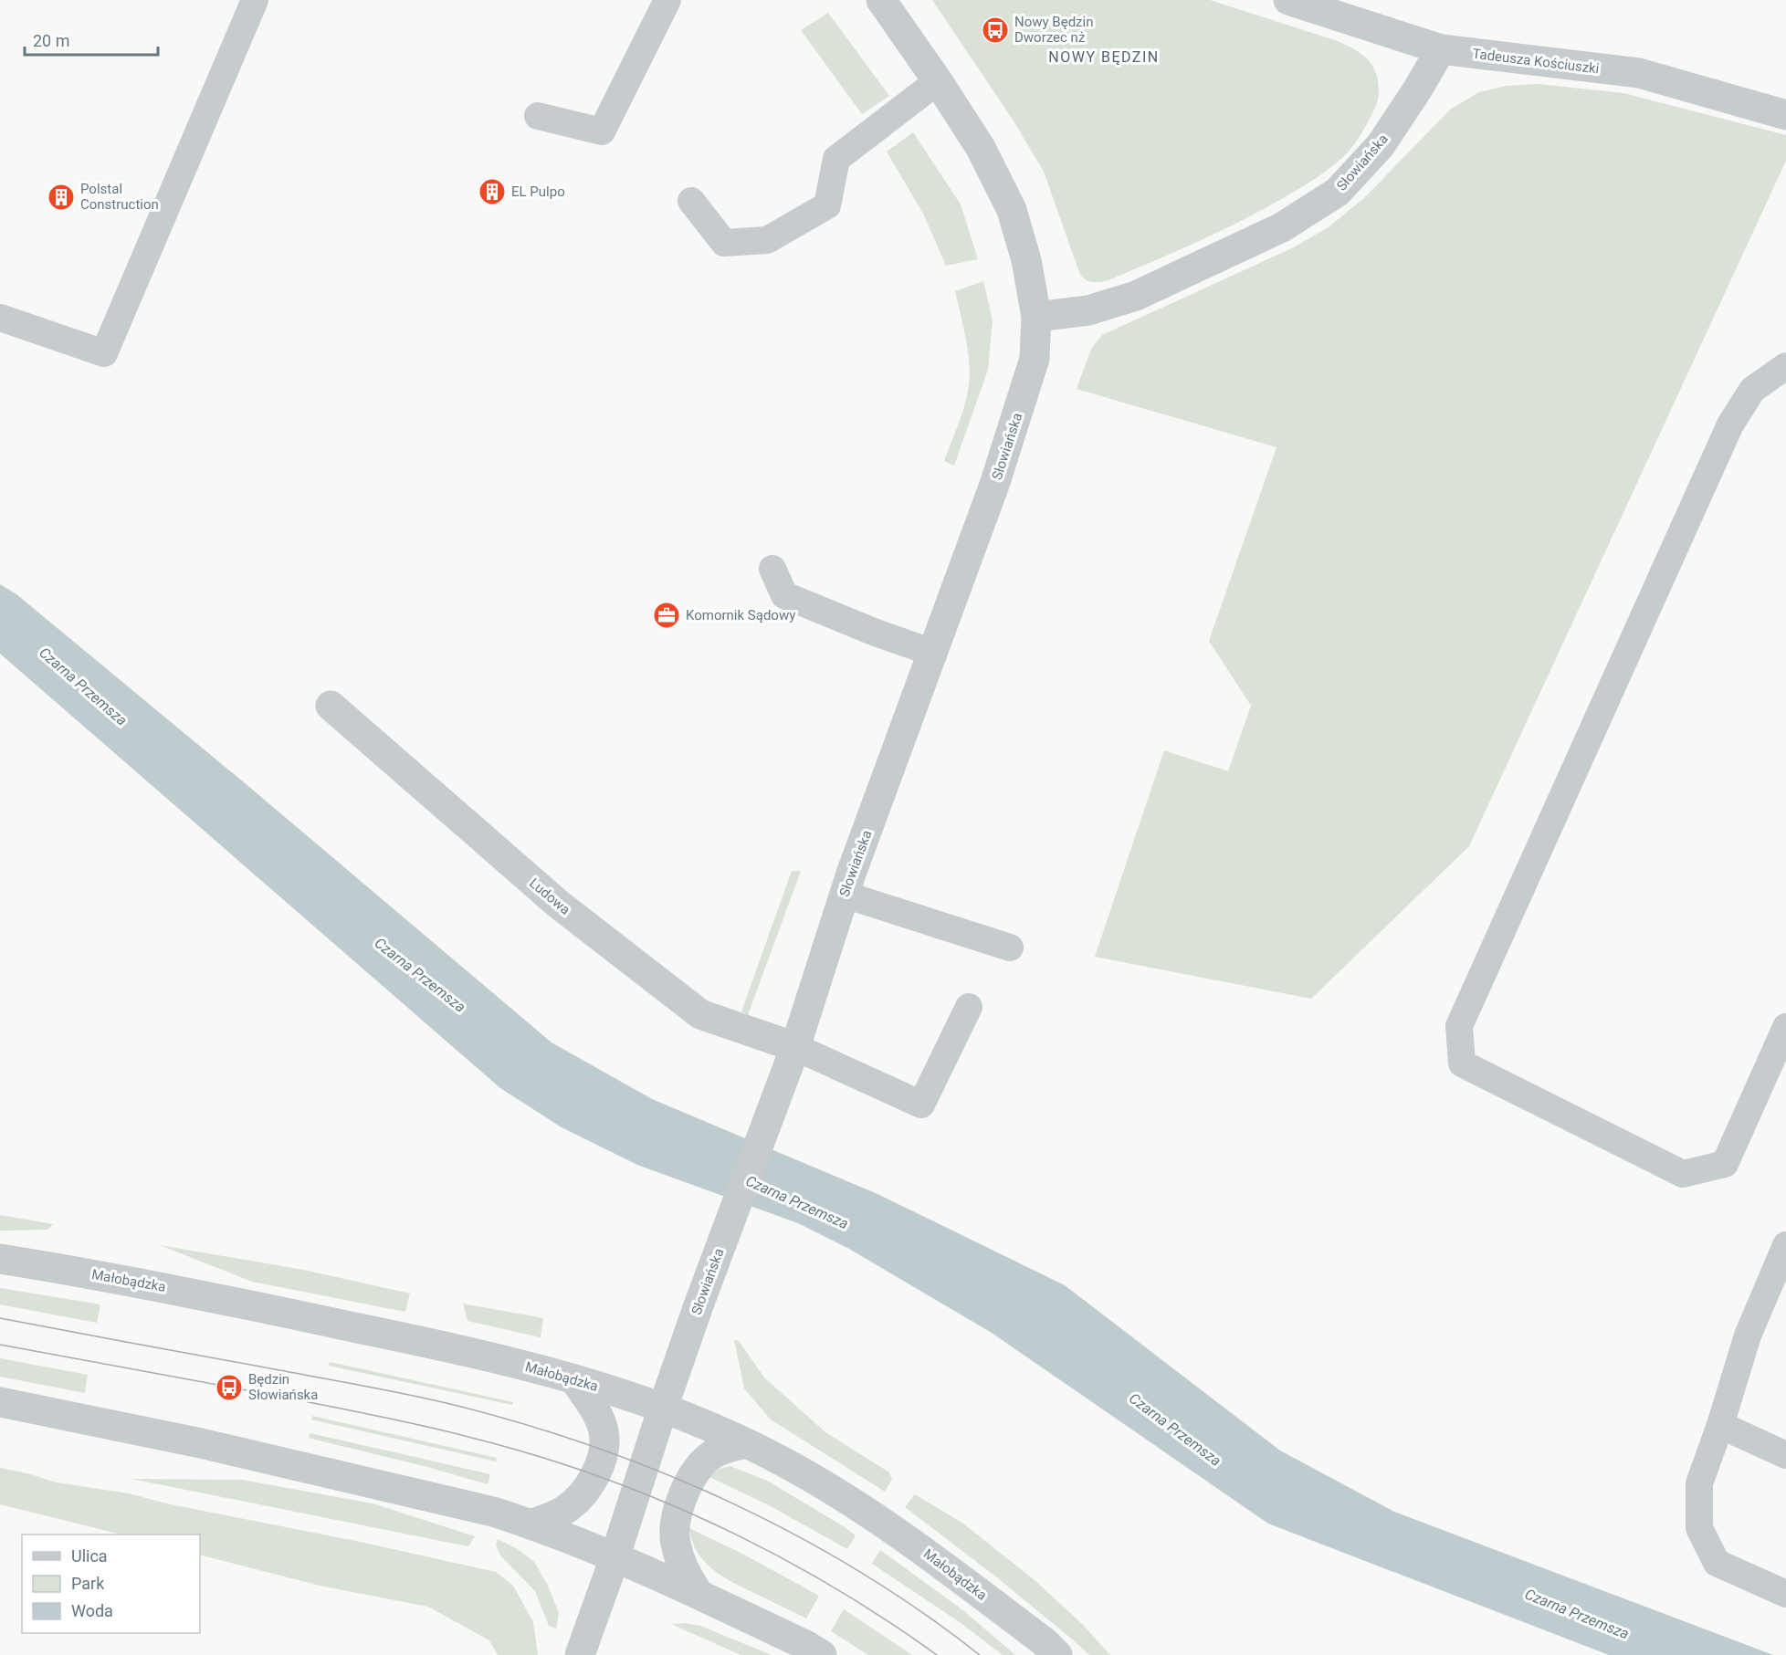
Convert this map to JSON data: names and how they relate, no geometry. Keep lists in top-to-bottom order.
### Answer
{
  "streets": {
    "street": [
      "Tadeusza Kościuszki",
      "Słowiańska",
      "Ludowa",
      "Małobądzka"
    ]
  },
  "crossings": [
    ["Tadeusza Kościuszki", "Słowiańska"],
    ["Słowiańska", "Ludowa"],
    ["Słowiańska", "Małobądzka"]
  ],
  "districts": ["NOWY BĘDZIN"],
  "water": ["Czarna Przemsza"],
  "places": {
    "bus stop": ["Nowy Będzin Dworzec nż", "Będzin Słowiańska"],
    "building": ["EL Pulpo", "Polstal Construction"],
    "office": ["Komornik Sądowy"]
  },
  "legend": ["Ulica", "Park", "Woda"],
  "scale_bar": "20 m"
}
